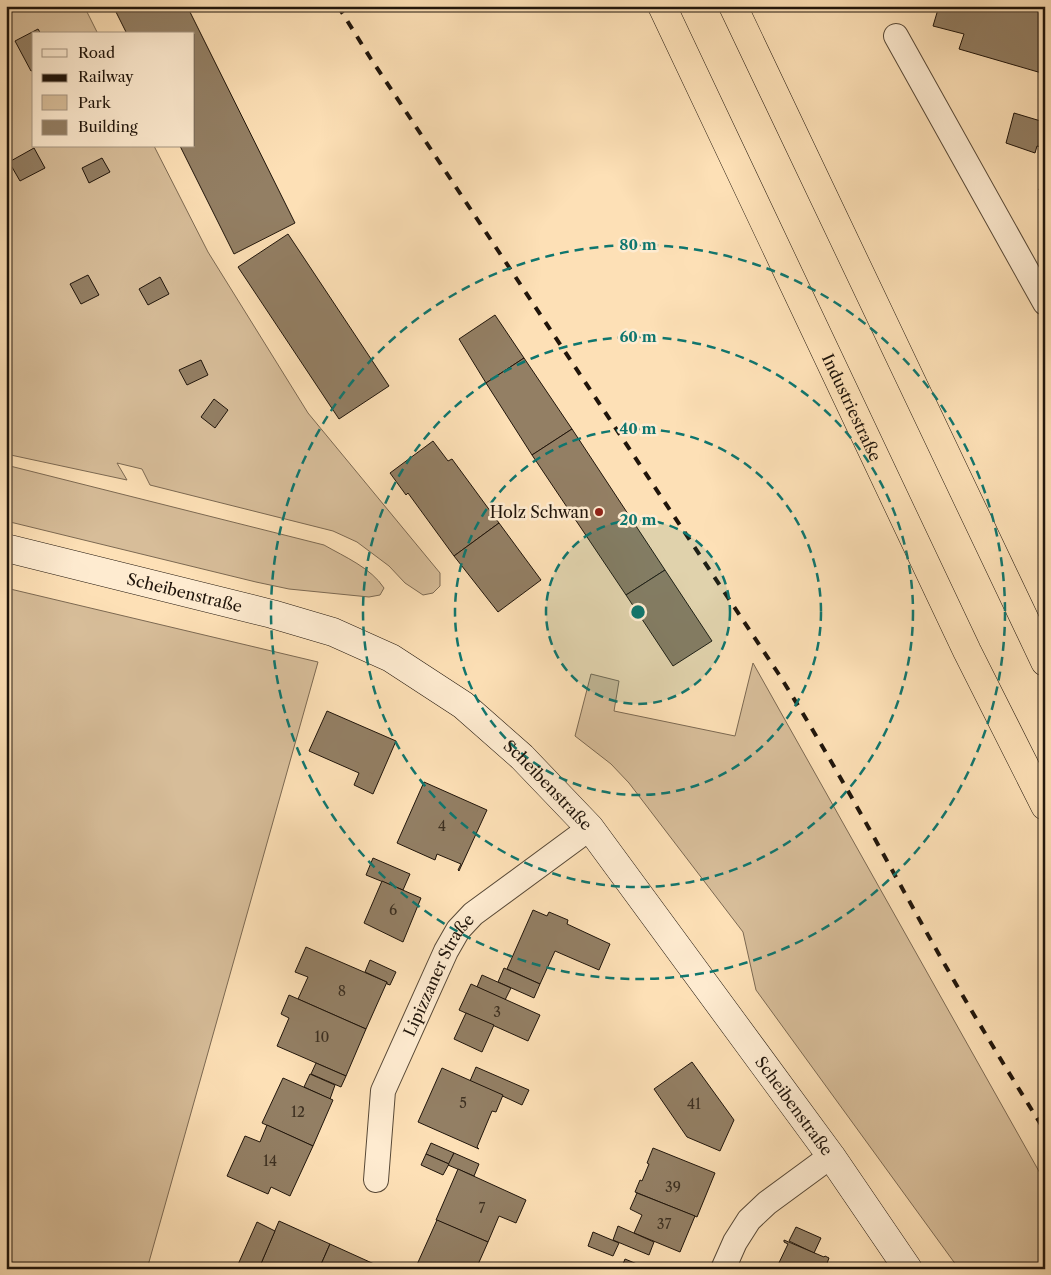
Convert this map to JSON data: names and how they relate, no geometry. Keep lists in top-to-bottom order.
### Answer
{
  "streets": {
    "highway": ["Industriestraße"],
    "street": ["Scheibenstraße", "Lipizzaner Straße"]
  },
  "crossings": [
    ["Scheibenstraße", "Lipizzaner Straße"]
  ],
  "places": ["Holz Schwan"],
  "house_numbers": [
    "4",
    "6",
    "8",
    "3",
    "10",
    "5",
    "41",
    "12",
    "14",
    "39",
    "7",
    "37"
  ],
  "legend": [
    "Road",
    "Railway",
    "Park",
    "Building"
  ],
  "rings": [
    "80 m",
    "60 m",
    "40 m",
    "20 m"
  ]
}
